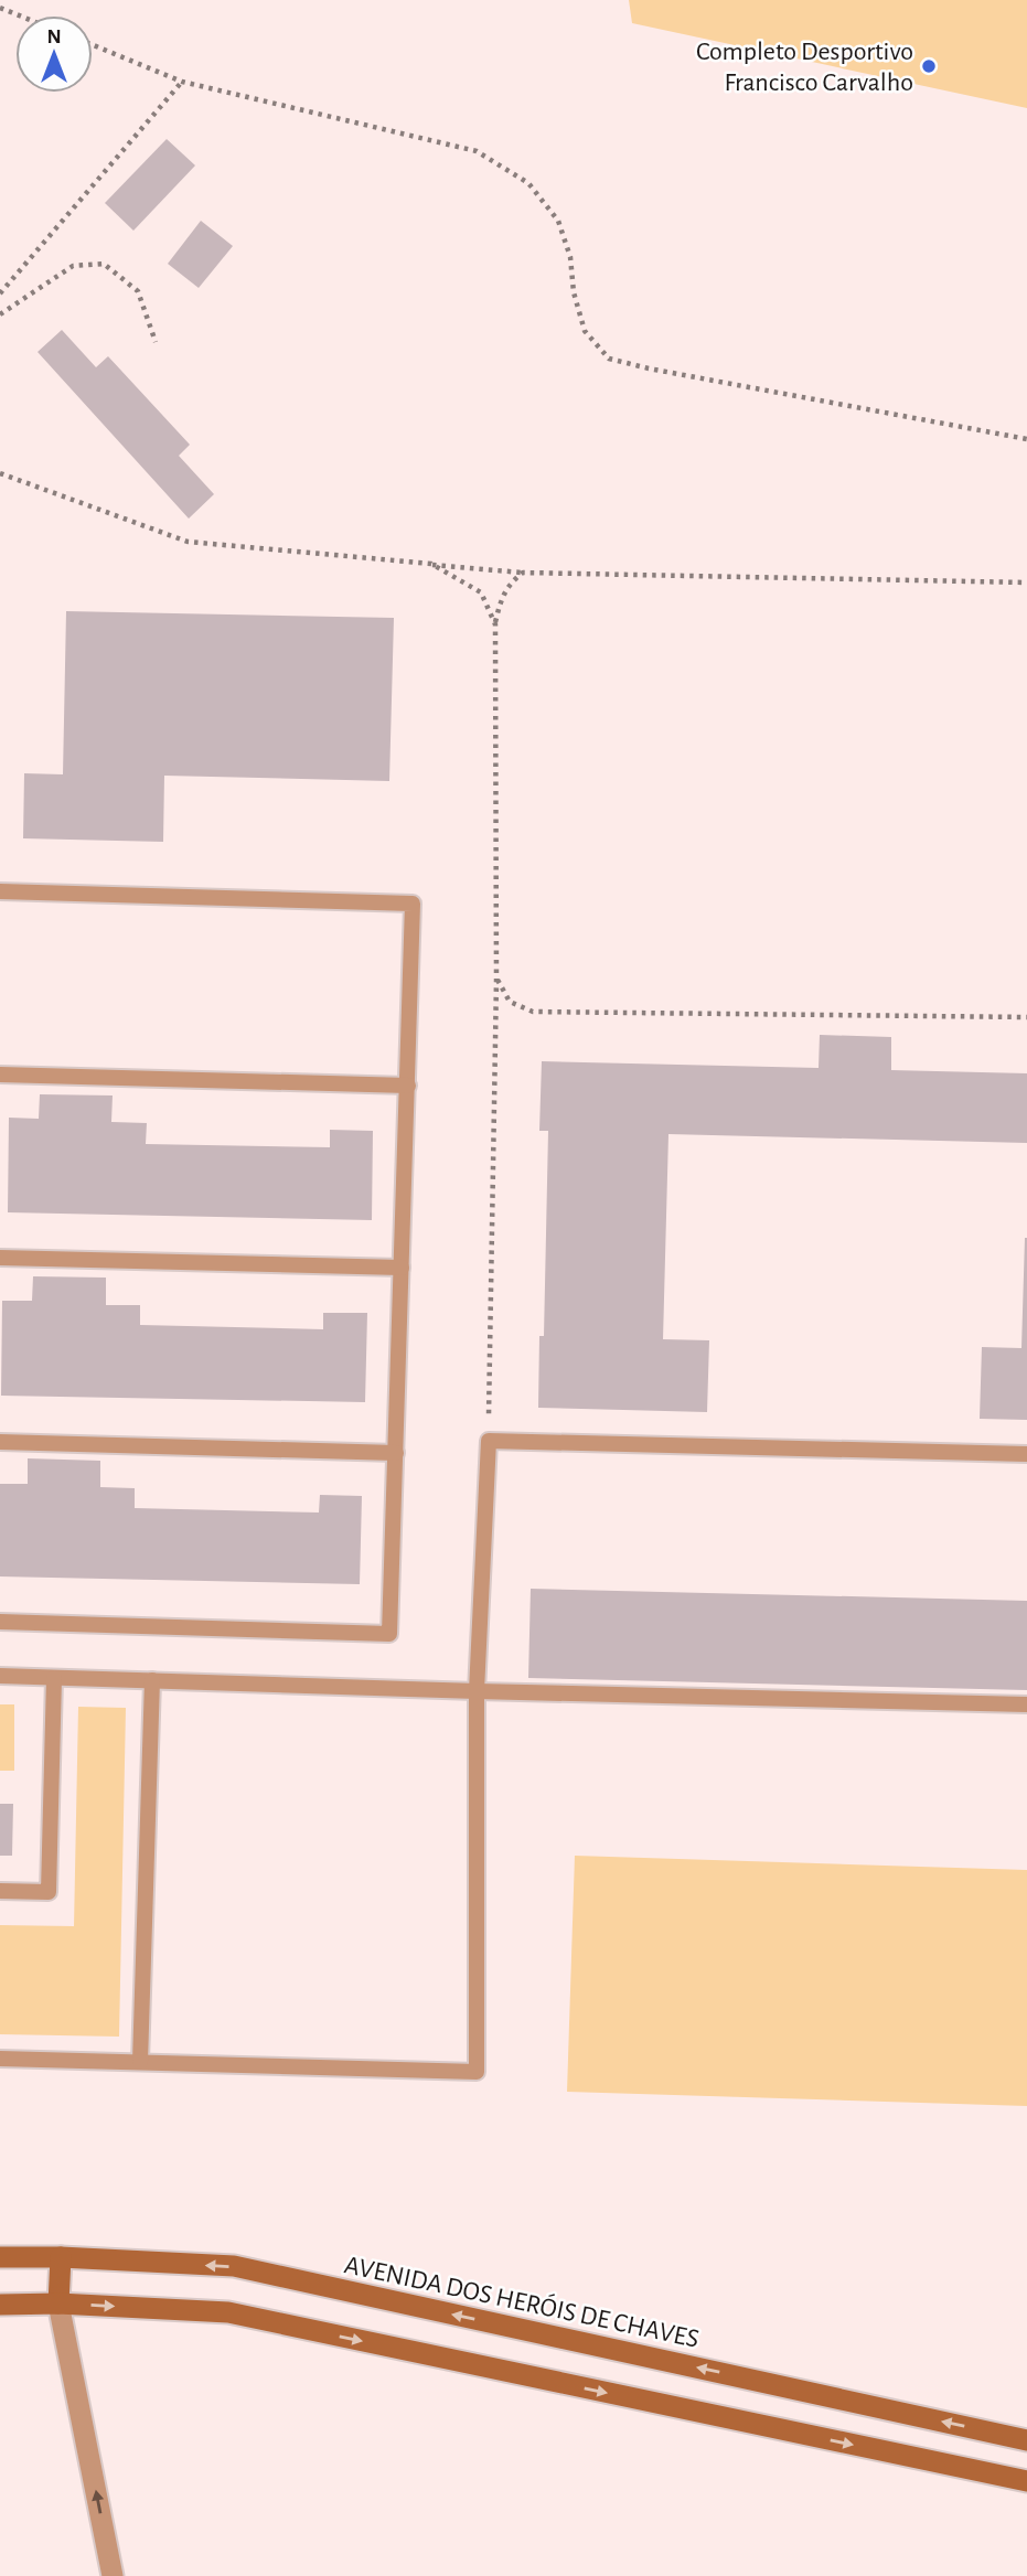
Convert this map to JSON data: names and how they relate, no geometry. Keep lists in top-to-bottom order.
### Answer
{
  "streets": {
    "main road": ["AVENIDA DOS HERÓIS DE CHAVES"]
  },
  "places": ["Completo Desportivo Francisco Carvalho"],
  "north": "top"
}
